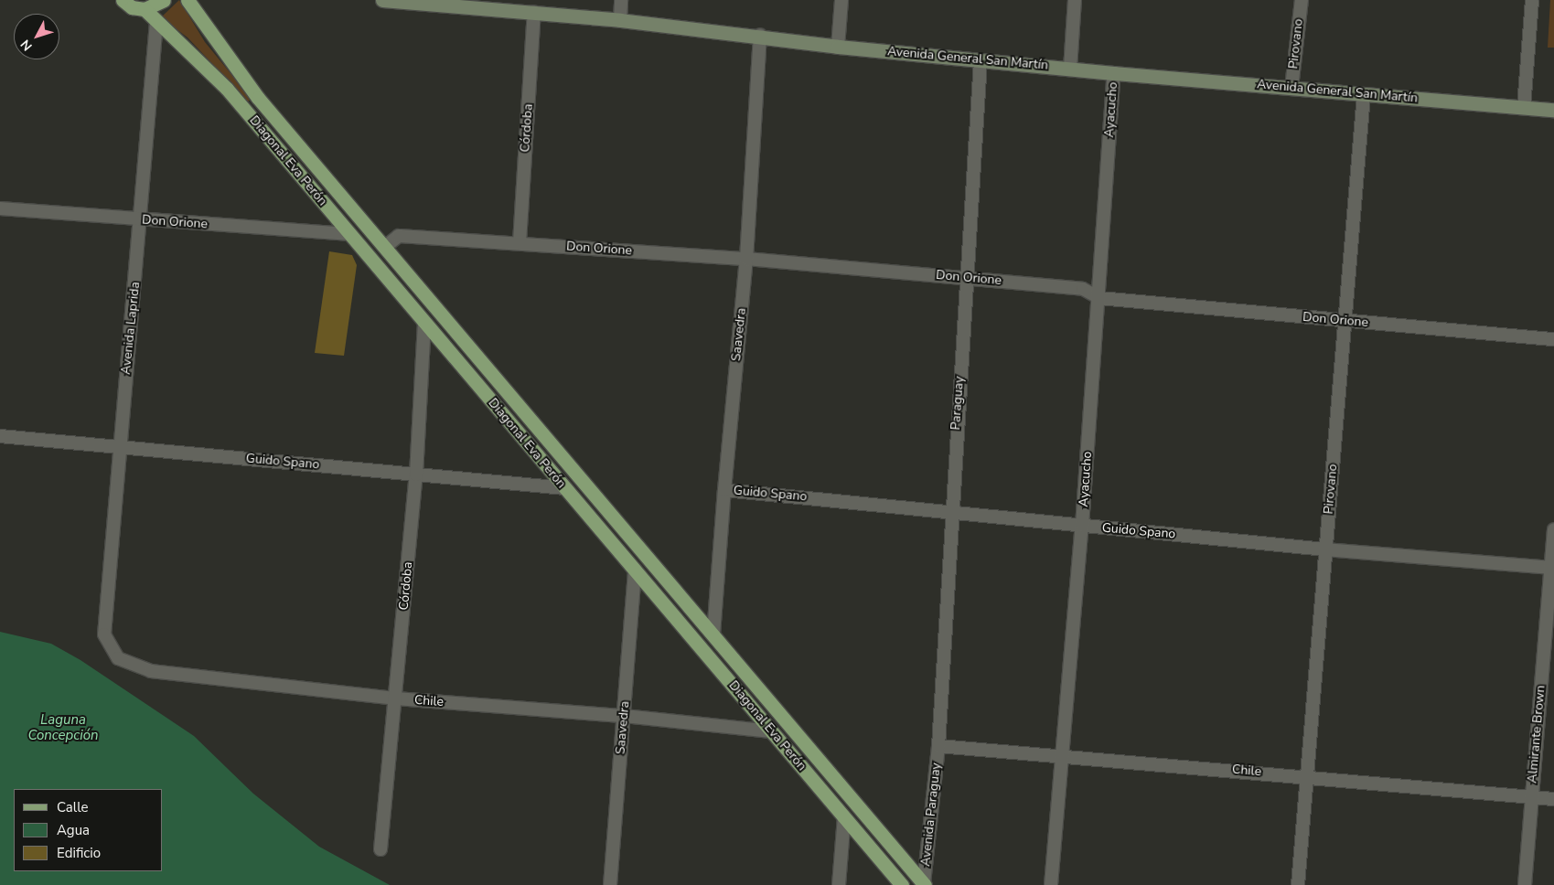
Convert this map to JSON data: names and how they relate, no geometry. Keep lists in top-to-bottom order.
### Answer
{
  "streets": {
    "main road": ["Diagonal Eva Perón"],
    "street": [
      "Pirovano",
      "Avenida General San Martín",
      "Ayacucho",
      "Córdoba",
      "Don Orione",
      "Avenida Laprida",
      "Saavedra",
      "Paraguay",
      "Guido Spano",
      "Chile",
      "Almirante Brown",
      "Avenida Paraguay"
    ]
  },
  "crossings": [
    ["Pirovano", "Avenida General San Martín"],
    ["Pirovano", "Don Orione"],
    ["Pirovano", "Guido Spano"],
    ["Pirovano", "Chile"],
    ["Avenida General San Martín", "Ayacucho"],
    ["Avenida General San Martín", "Córdoba"],
    ["Avenida General San Martín", "Saavedra"],
    ["Avenida General San Martín", "Paraguay"],
    ["Ayacucho", "Don Orione"],
    ["Ayacucho", "Guido Spano"],
    ["Ayacucho", "Chile"],
    ["Córdoba", "Diagonal Eva Perón"],
    ["Córdoba", "Don Orione"],
    ["Córdoba", "Guido Spano"],
    ["Córdoba", "Chile"],
    ["Diagonal Eva Perón", "Don Orione"],
    ["Diagonal Eva Perón", "Avenida Laprida"],
    ["Diagonal Eva Perón", "Saavedra"],
    ["Diagonal Eva Perón", "Guido Spano"],
    ["Diagonal Eva Perón", "Chile"],
    ["Diagonal Eva Perón", "Avenida Paraguay"],
    ["Don Orione", "Avenida Laprida"],
    ["Don Orione", "Saavedra"],
    ["Don Orione", "Paraguay"],
    ["Avenida Laprida", "Guido Spano"],
    ["Avenida Laprida", "Chile"],
    ["Saavedra", "Guido Spano"],
    ["Saavedra", "Chile"],
    ["Paraguay", "Guido Spano"],
    ["Paraguay", "Chile"],
    ["Paraguay", "Avenida Paraguay"],
    ["Guido Spano", "Almirante Brown"],
    ["Chile", "Almirante Brown"],
    ["Chile", "Avenida Paraguay"]
  ],
  "water": ["Laguna Concepción"],
  "legend": ["Calle", "Agua", "Edificio"],
  "north": "bottom left"
}
